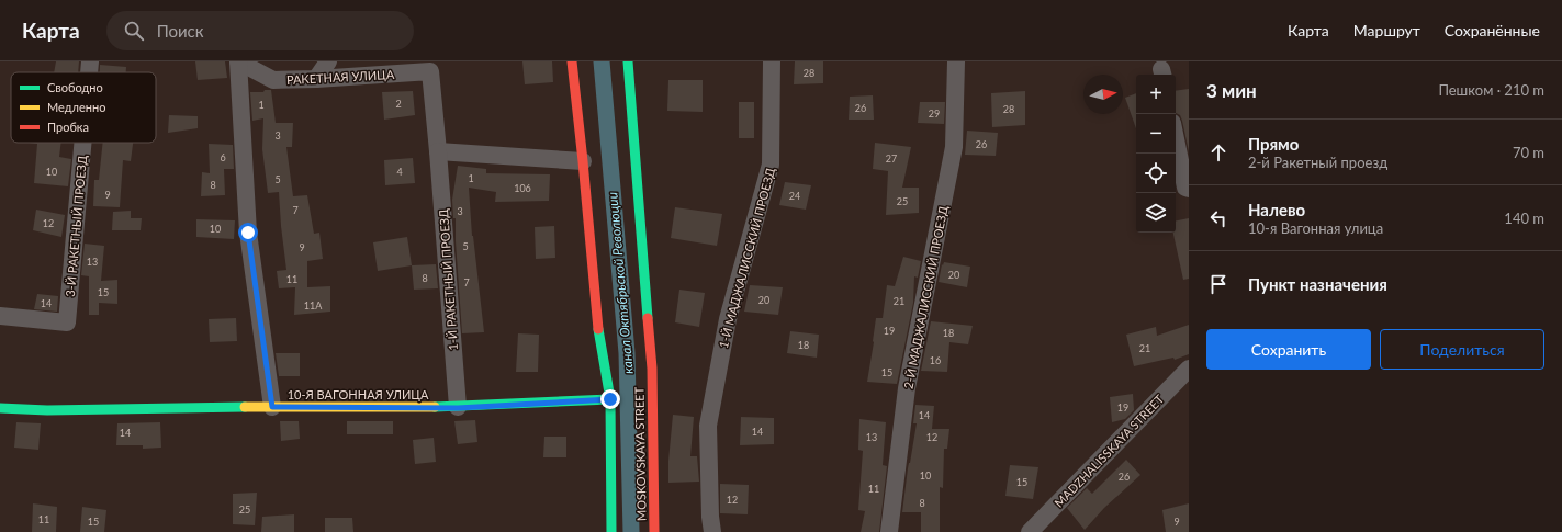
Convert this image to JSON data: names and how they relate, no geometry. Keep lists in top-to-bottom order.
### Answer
{
  "streets": {
    "main road": ["10-Я ВАГОННАЯ УЛИЦА", "MOSKOVSKAYA STREET"],
    "street": [
      "РАКЕТНАЯ УЛИЦА",
      "3-Й РАКЕТНЫЙ ПРОЕЗД",
      "1-Й МАДЖАЛИССКИЙ ПРОЕЗД",
      "1-Й РАКЕТНЫЙ ПРОЕЗД",
      "2-Й МАДЖАЛИССКИЙ ПРОЕЗД",
      "MADZHALISSKAYA STREET"
    ]
  },
  "crossings": [
    ["РАКЕТНАЯ УЛИЦА", "1-Й РАКЕТНЫЙ ПРОЕЗД"],
    ["1-Й РАКЕТНЫЙ ПРОЕЗД", "10-Я ВАГОННАЯ УЛИЦА"]
  ],
  "water": ["канал Октябрьской Революции"],
  "house_numbers": [
    "28",
    "2",
    "1",
    "26",
    "28",
    "29",
    "3",
    "26",
    "6",
    "27",
    "10",
    "4",
    "1",
    "5",
    "8",
    "106",
    "9",
    "24",
    "25",
    "7",
    "3",
    "12",
    "10",
    "5",
    "9",
    "13",
    "20",
    "8",
    "11",
    "7",
    "15",
    "20",
    "21",
    "14",
    "11А",
    "19",
    "18",
    "18",
    "21",
    "16",
    "15",
    "19",
    "14",
    "14",
    "14",
    "13",
    "12",
    "10",
    "26",
    "15",
    "11",
    "12",
    "8",
    "25",
    "11",
    "15",
    "9"
  ],
  "legend": ["Свободно", "Медленно", "Пробка"],
  "north": "right",
  "page": {
    "header": "Карта",
    "search": "Поиск",
    "nav": ["Карта", "Маршрут", "Сохранённые"],
    "heading": ["3 мин", "Пешком · 210 m"],
    "map_buttons": ["+", "−"],
    "list": [
      ["Прямо", "2-й Ракетный проезд", "70 m"],
      ["Налево", "10-я Вагонная улица", "140 m"],
      "Пункт назначения"
    ],
    "buttons": ["Сохранить", "Поделиться"]
  }
}
